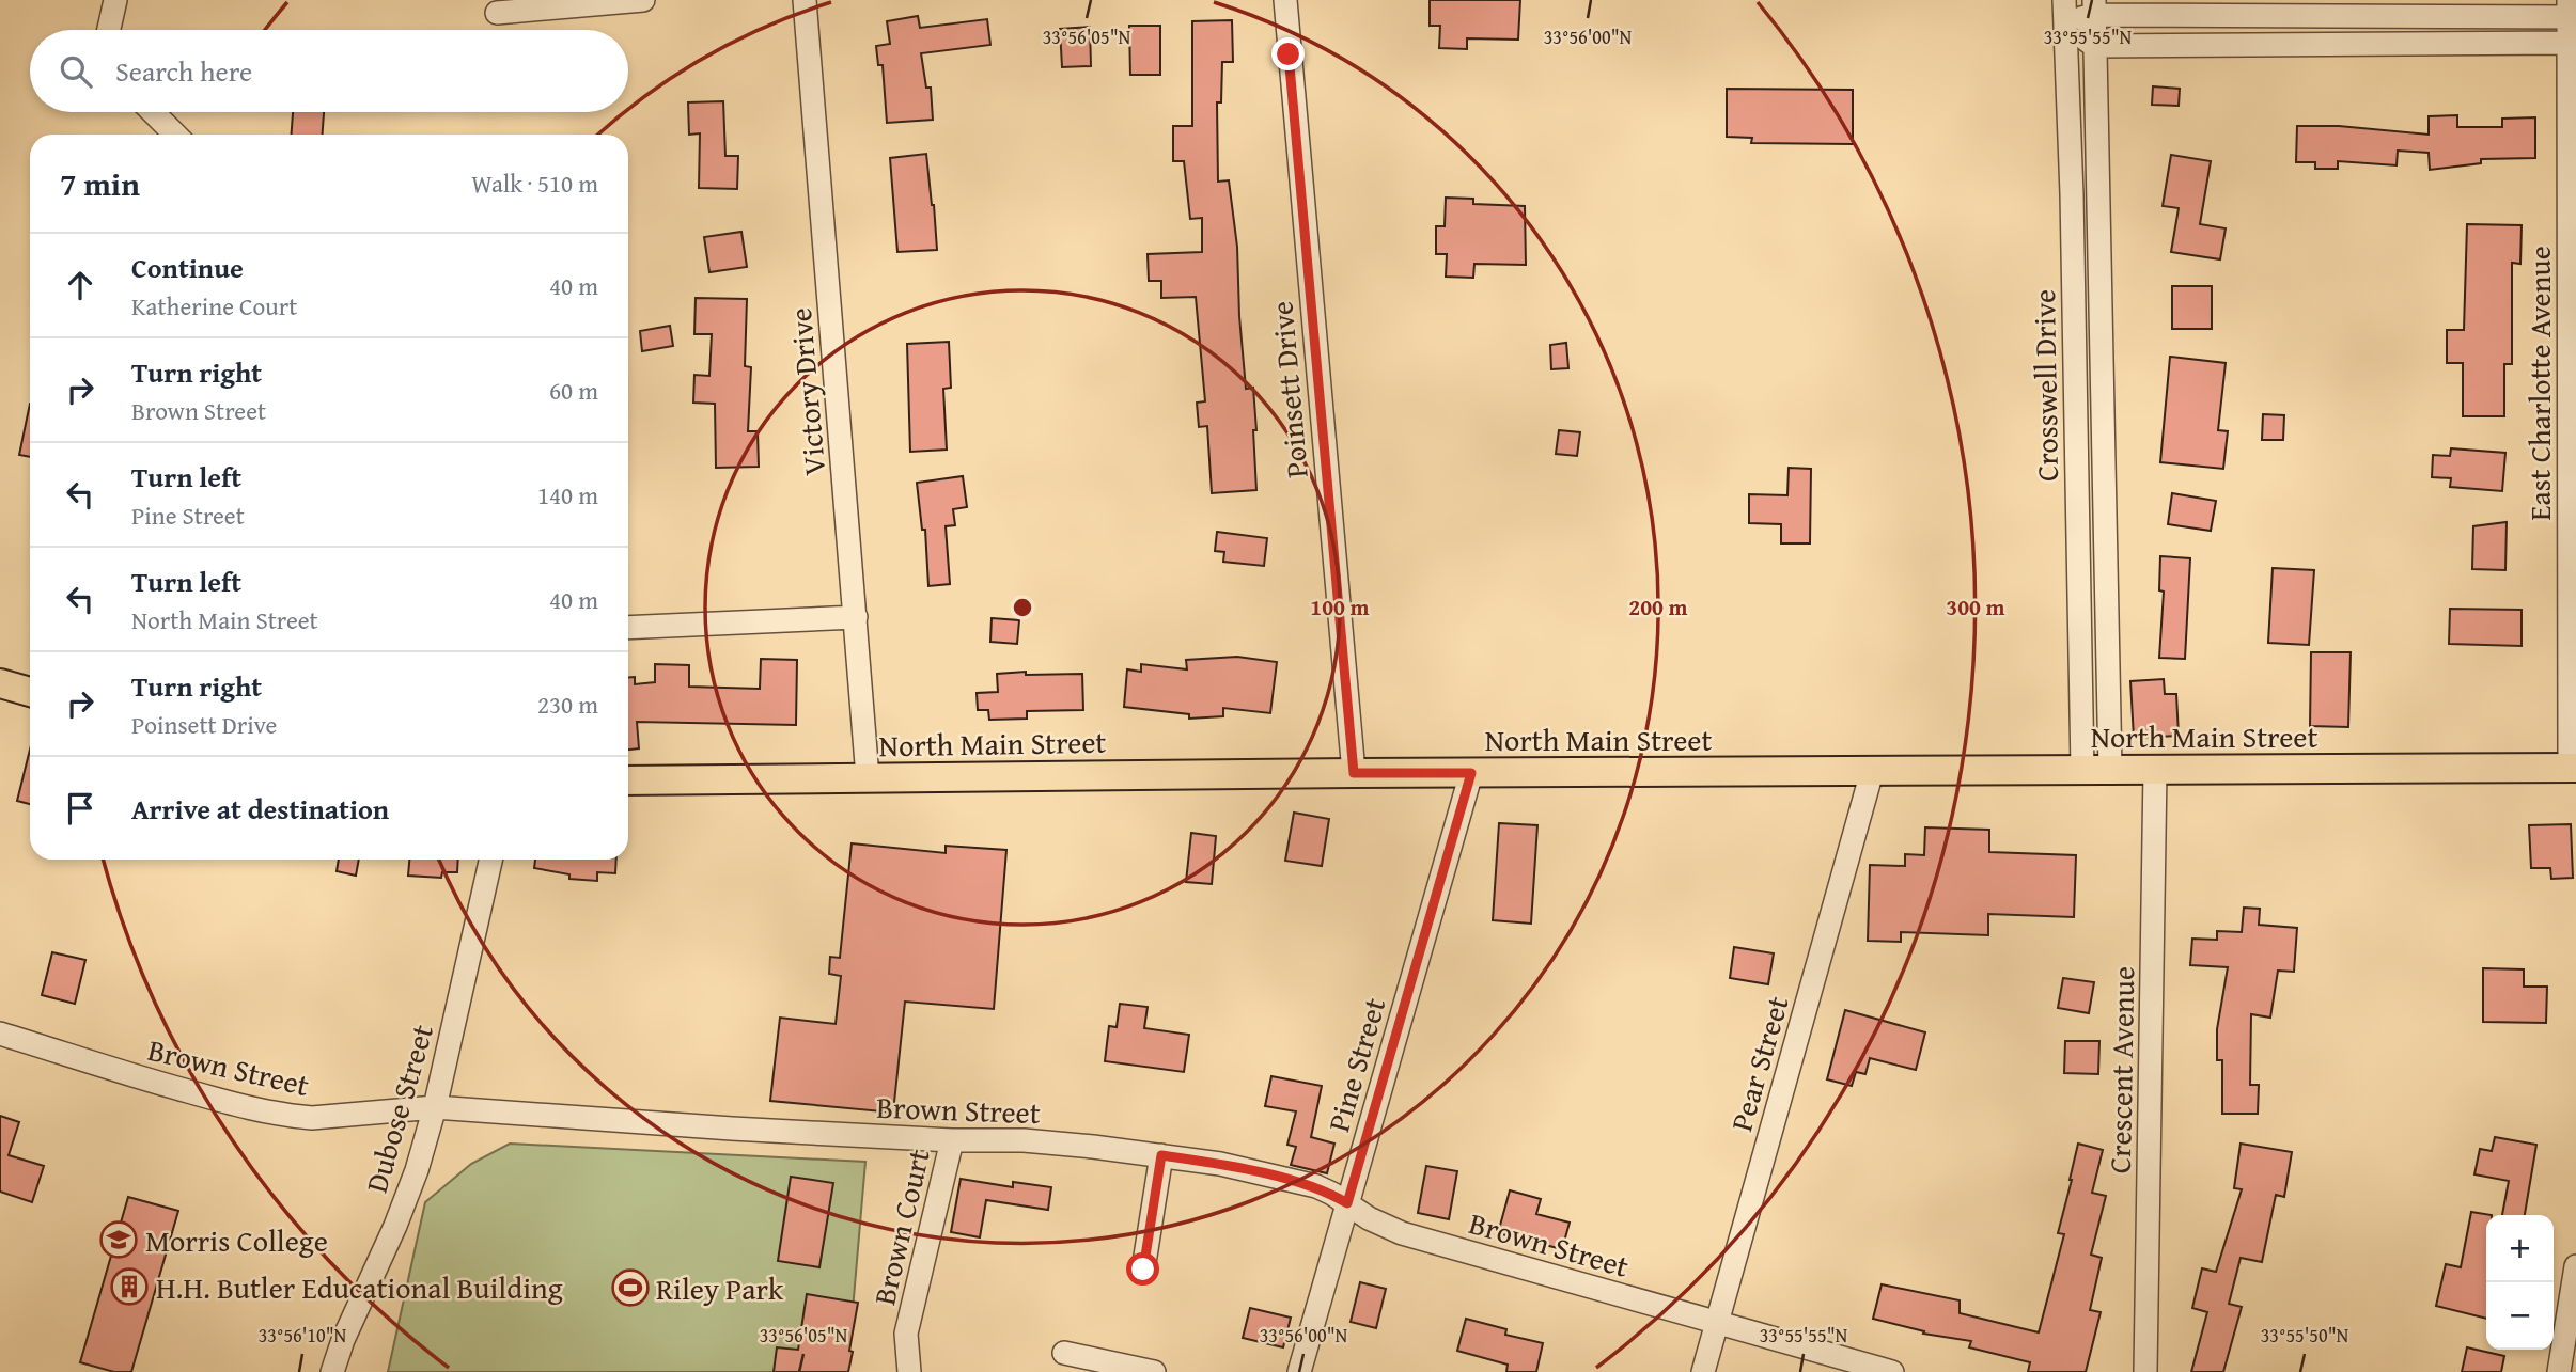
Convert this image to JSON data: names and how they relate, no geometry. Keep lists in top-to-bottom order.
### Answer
{
  "streets": {
    "main road": ["North Main Street"],
    "street": [
      "East Charlotte Avenue",
      "Crosswell Drive",
      "Poinsett Drive",
      "Victory Drive",
      "Pear Street",
      "Pine Street",
      "Brown Street",
      "Crescent Avenue",
      "Dubose Street",
      "Brown Court"
    ]
  },
  "crossings": [
    ["East Charlotte Avenue", "North Main Street"],
    ["Crosswell Drive", "North Main Street"],
    ["Poinsett Drive", "North Main Street"],
    ["Victory Drive", "North Main Street"],
    ["North Main Street", "Pear Street"],
    ["North Main Street", "Pine Street"],
    ["North Main Street", "Crescent Avenue"],
    ["Pear Street", "Brown Street"],
    ["Pine Street", "Brown Street"],
    ["Brown Street", "Dubose Street"],
    ["Brown Street", "Brown Court"]
  ],
  "places": {
    "school or university": ["Morris College"],
    "building": ["H.H. Butler Educational Building"],
    "sports": ["Riley Park"]
  },
  "page": {
    "search": "Search here",
    "heading": ["7 min", "Walk · 510 m"],
    "list": [
      ["Continue", "Katherine Court", "40 m"],
      ["Turn right", "Brown Street", "60 m"],
      ["Turn left", "Pine Street", "140 m"],
      ["Turn left", "North Main Street", "40 m"],
      ["Turn right", "Poinsett Drive", "230 m"],
      "Arrive at destination"
    ],
    "map_buttons": ["+", "−"]
  },
  "coordinates": [
    "33°56'05\"N",
    "33°56'00\"N",
    "33°55'55\"N",
    "33°56'10\"N",
    "33°55'50\"N"
  ],
  "rings": ["100 m", "200 m", "300 m"]
}
